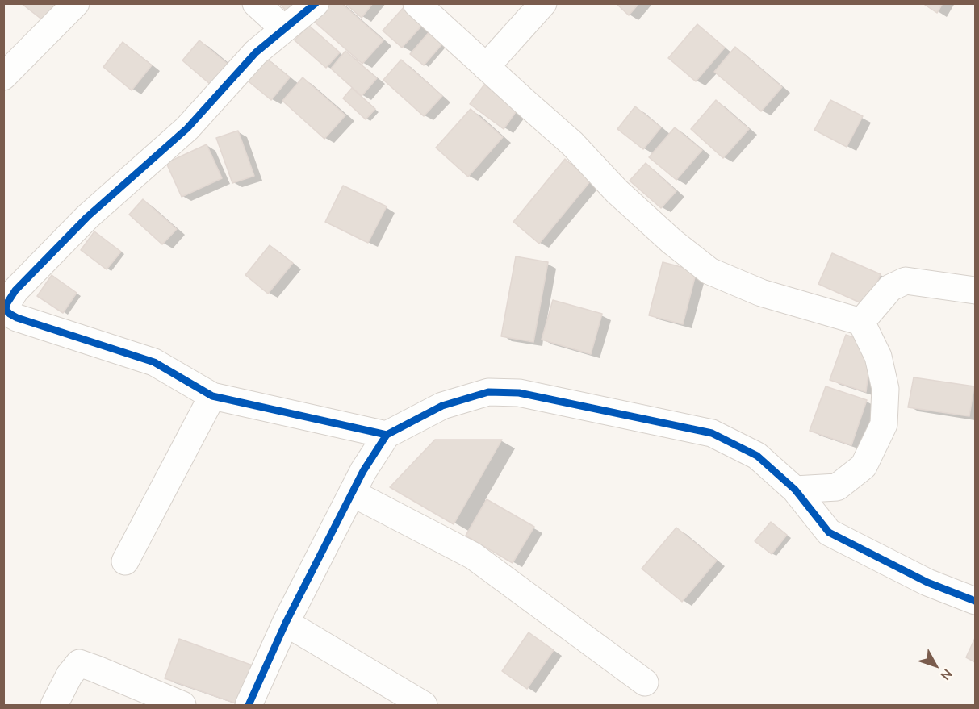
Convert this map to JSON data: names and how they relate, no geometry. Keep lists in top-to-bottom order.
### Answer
{
  "north": "bottom right"
}
